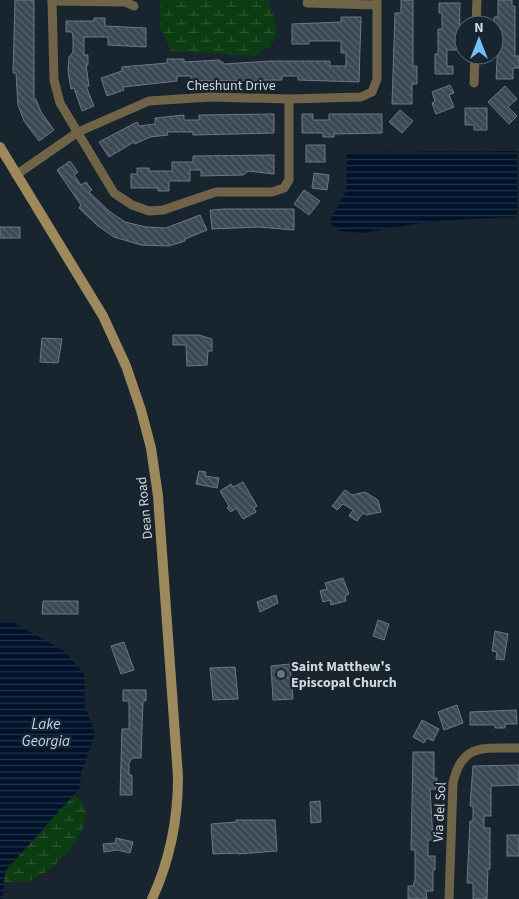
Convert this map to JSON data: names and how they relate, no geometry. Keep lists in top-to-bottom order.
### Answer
{
  "streets": {
    "main road": ["Dean Road"],
    "street": ["Cheshunt Drive", "Via del Sol"]
  },
  "crossings": [
    ["Cheshunt Drive", "Dean Road"]
  ],
  "water": ["Lake Georgia"],
  "places": ["Saint Matthew's Episcopal Church"],
  "north": "top"
}
